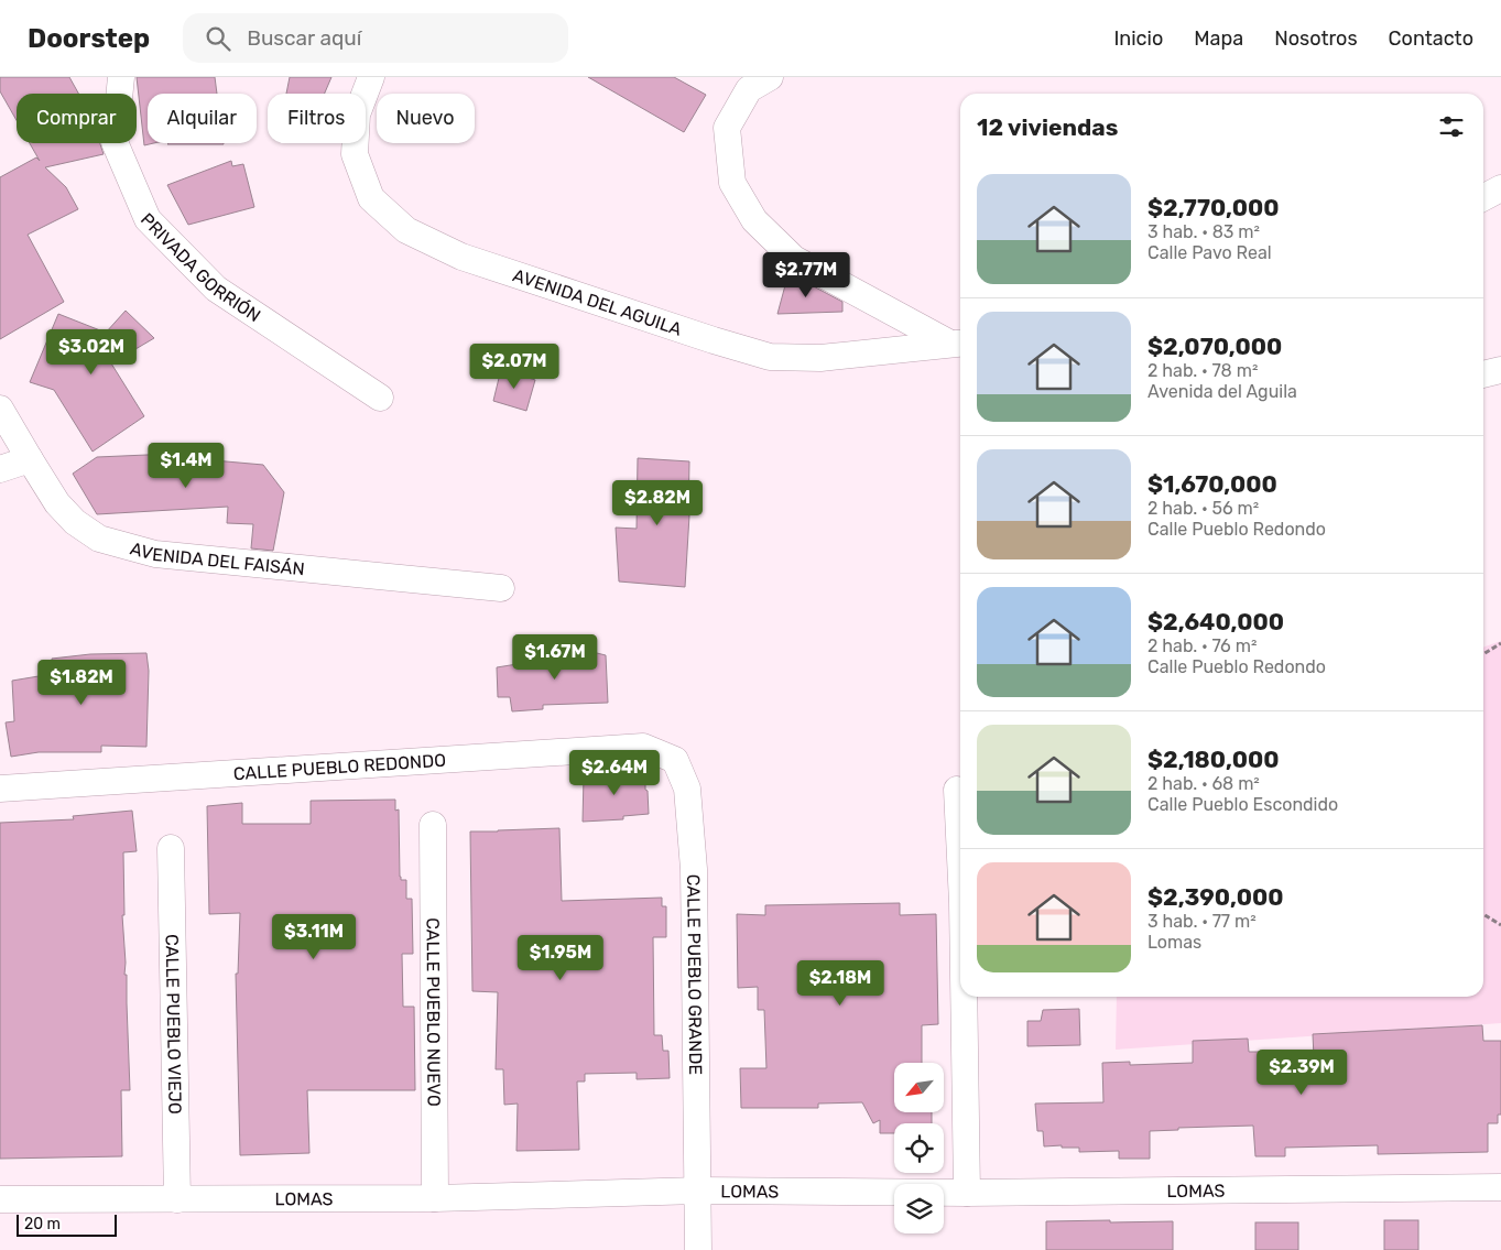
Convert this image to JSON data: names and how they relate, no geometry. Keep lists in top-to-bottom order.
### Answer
{
  "streets": {
    "street": [
      "PRIVADA GORRIÓN",
      "AVENIDA DEL AGUILA",
      "AVENIDA DEL FAISÁN",
      "CALLE PUEBLO REDONDO",
      "CALLE PUEBLO GRANDE",
      "CALLE PUEBLO NUEVO",
      "CALLE PUEBLO VIEJO",
      "LOMAS"
    ]
  },
  "crossings": [
    ["CALLE PUEBLO REDONDO", "CALLE PUEBLO GRANDE"],
    ["CALLE PUEBLO GRANDE", "LOMAS"],
    ["CALLE PUEBLO NUEVO", "LOMAS"],
    ["CALLE PUEBLO VIEJO", "LOMAS"]
  ],
  "scale_bar": "20 m",
  "north": "bottom left",
  "page": {
    "header": "Doorstep",
    "search": "Buscar aquí",
    "nav": [
      "Inicio",
      "Mapa",
      "Nosotros",
      "Contacto"
    ],
    "chip": [
      "Comprar",
      "Alquilar",
      "Filtros",
      "Nuevo"
    ],
    "heading": "12 viviendas",
    "list": [
      {
        "name": "$2,770,000",
        "note": "3 hab. · 83 m² · Calle Pavo Real"
      },
      {
        "name": "$2,070,000",
        "note": "2 hab. · 78 m² · Avenida del Aguila"
      },
      {
        "name": "$1,670,000",
        "note": "2 hab. · 56 m² · Calle Pueblo Redondo"
      },
      {
        "name": "$2,640,000",
        "note": "2 hab. · 76 m² · Calle Pueblo Redondo"
      },
      {
        "name": "$2,180,000",
        "note": "2 hab. · 68 m² · Calle Pueblo Escondido"
      },
      {
        "name": "$2,390,000",
        "note": "3 hab. · 77 m² · Lomas"
      }
    ],
    "price": [
      "$2.77M",
      "$3.02M",
      "$2.07M",
      "$1.4M",
      "$2.82M",
      "$1.67M",
      "$1.82M",
      "$2.64M",
      "$3.11M",
      "$1.95M",
      "$2.18M",
      "$2.39M"
    ],
    "scale": "20 m"
  }
}
